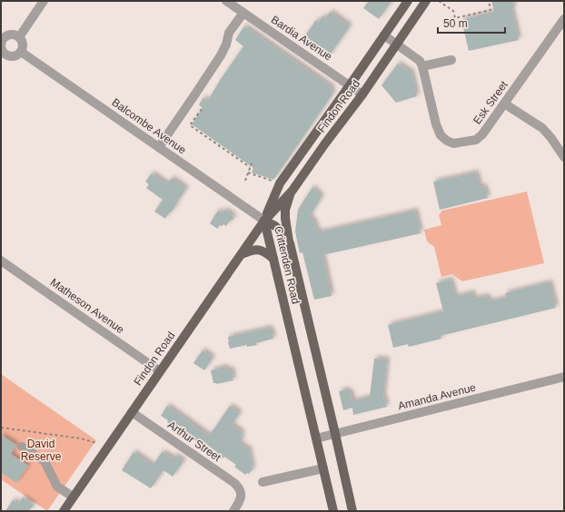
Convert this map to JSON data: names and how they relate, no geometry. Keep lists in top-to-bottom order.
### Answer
{
  "streets": {
    "main road": ["Findon Road", "Crittenden Road"],
    "street": [
      "Bardia Avenue",
      "Esk Street",
      "Balcombe Avenue",
      "Matheson Avenue",
      "Amanda Avenue",
      "Arthur Street"
    ]
  },
  "crossings": [
    ["Bardia Avenue", "Findon Road"],
    ["Esk Street", "Findon Road"],
    ["Findon Road", "Balcombe Avenue"],
    ["Findon Road", "Crittenden Road"],
    ["Findon Road", "Matheson Avenue"],
    ["Findon Road", "Arthur Street"],
    ["Balcombe Avenue", "Crittenden Road"],
    ["Crittenden Road", "Amanda Avenue"]
  ],
  "parks": ["David Reserve"],
  "scale_bar": "50 m"
}
